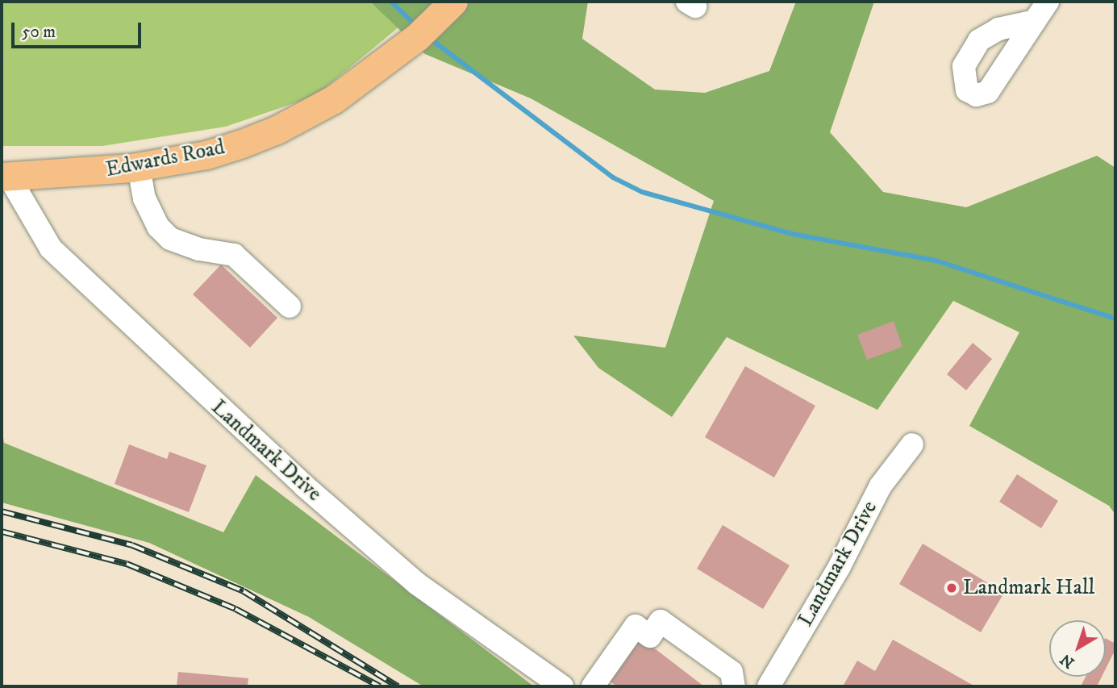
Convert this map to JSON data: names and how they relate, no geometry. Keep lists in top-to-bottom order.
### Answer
{
  "streets": {
    "main road": ["Edwards Road"],
    "street": ["Landmark Drive"]
  },
  "crossings": [
    ["Edwards Road", "Landmark Drive"]
  ],
  "places": ["Landmark Hall"],
  "scale_bar": "50 m",
  "north": "bottom left"
}
